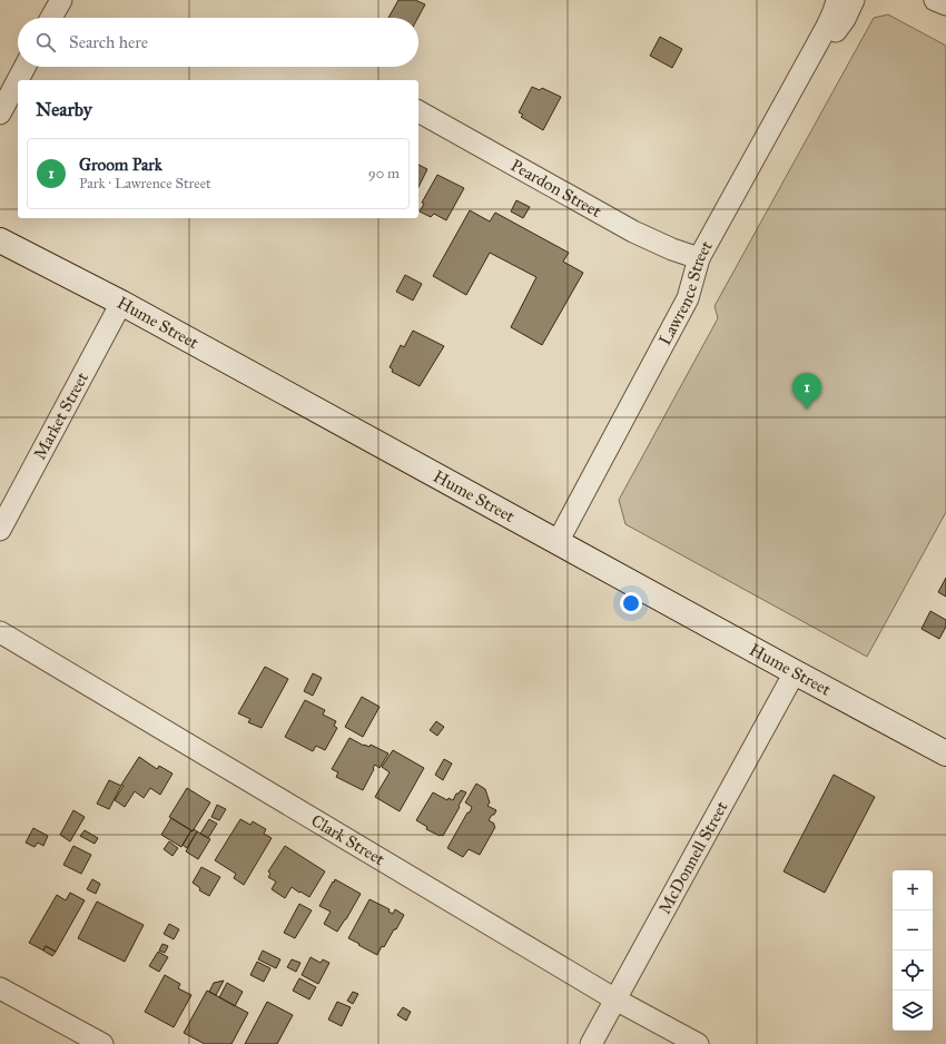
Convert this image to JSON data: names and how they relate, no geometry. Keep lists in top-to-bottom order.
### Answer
{
  "streets": {
    "street": [
      "Peardon Street",
      "Lawrence Street",
      "Hume Street",
      "Market Street",
      "Clark Street",
      "McDonnell Street"
    ]
  },
  "crossings": [
    ["Peardon Street", "Lawrence Street"],
    ["Lawrence Street", "Hume Street"],
    ["Hume Street", "Market Street"],
    ["Hume Street", "McDonnell Street"],
    ["Clark Street", "McDonnell Street"]
  ],
  "page": {
    "search": "Search here",
    "heading": "Nearby",
    "list": [
      {
        "mark": "1",
        "name": "Groom Park",
        "note": "Park · Lawrence Street",
        "value": "90 m"
      }
    ],
    "pins": "1",
    "map_buttons": ["+", "−"]
  }
}
